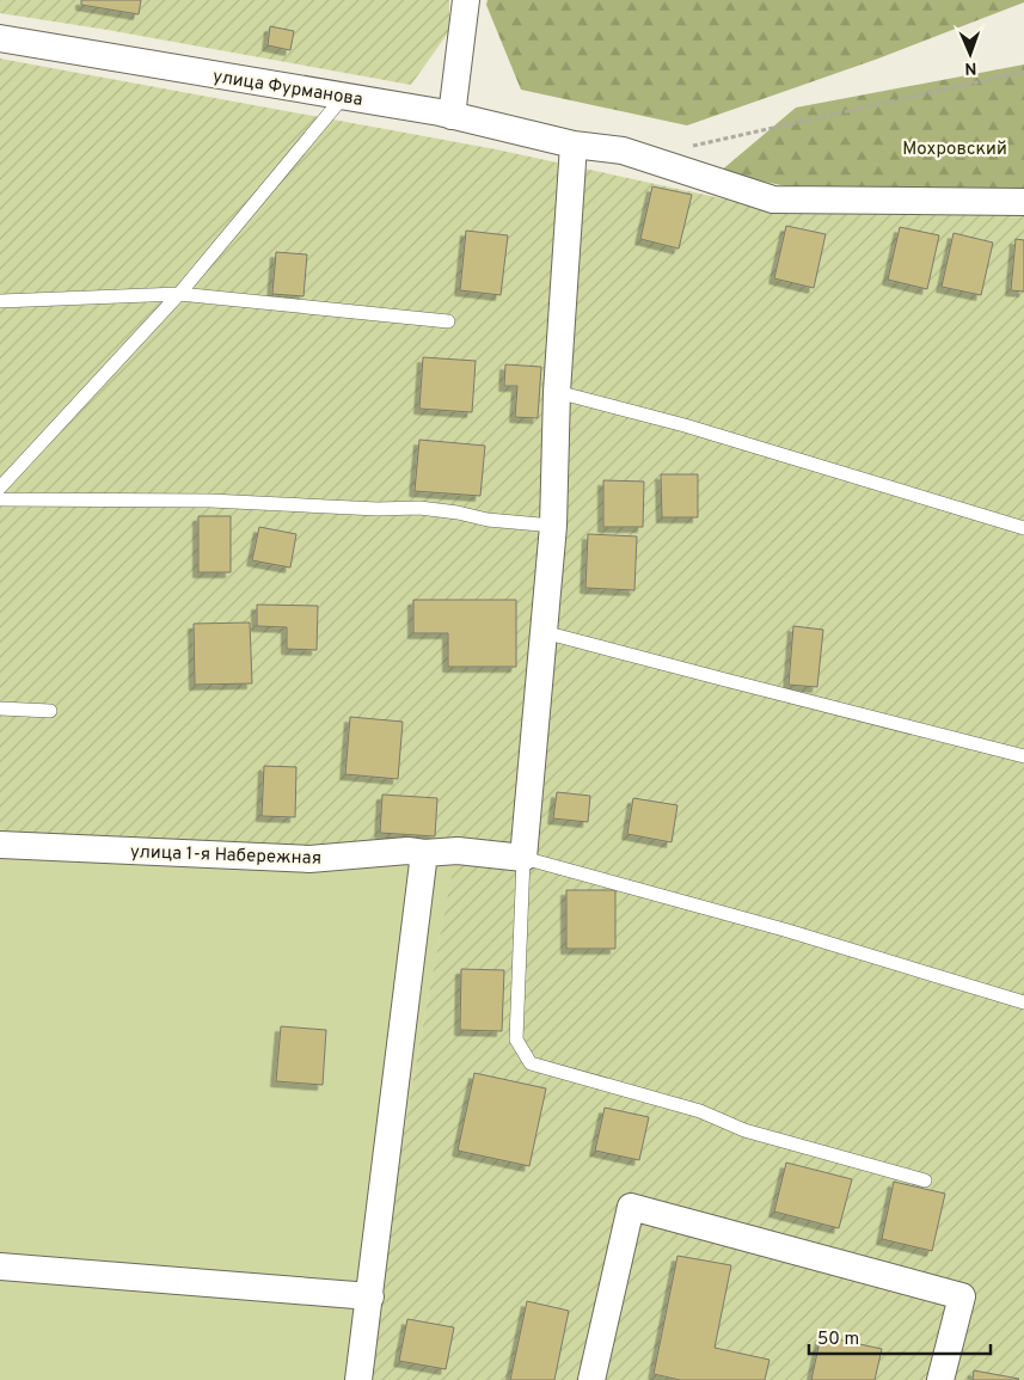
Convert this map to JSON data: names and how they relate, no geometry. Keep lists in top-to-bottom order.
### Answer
{
  "streets": {
    "street": ["улица Фурманова", "улица 1-я Набережная"]
  },
  "parks": ["Мохровский"],
  "scale_bar": "50 m",
  "north": "bottom"
}
